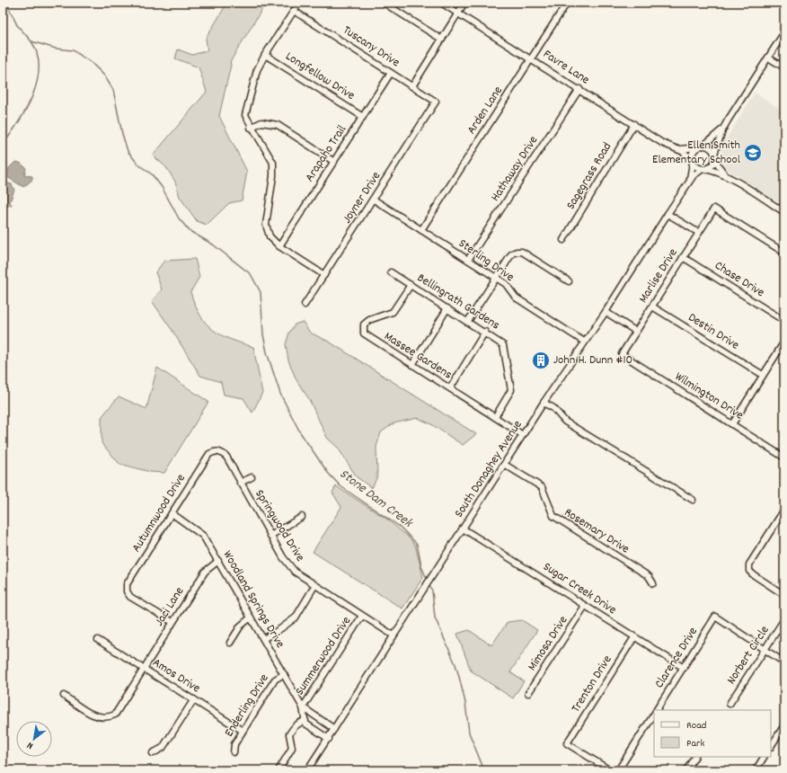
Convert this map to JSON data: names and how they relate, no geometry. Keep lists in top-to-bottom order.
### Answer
{
  "streets": {
    "street": [
      "Tuscany Drive",
      "Favre Lane",
      "Longfellow Drive",
      "Arden Lane",
      "Arapaho Trail",
      "Hathaway Drive",
      "Sagegrass Road",
      "Joyner Drive",
      "Sterling Drive",
      "Marlise Drive",
      "Chase Drive",
      "Bellingrath Gardens",
      "Destin Drive",
      "Massee Gardens",
      "Wilmington Drive",
      "South Donaghey Avenue",
      "Autumnwood Drive",
      "Springwood Drive",
      "Rosemary Drive",
      "Sugar Creek Drive",
      "Woodland Springs Drive",
      "Jaci Lane",
      "Mimosa Drive",
      "Norbert Circle",
      "Summerwood Drive",
      "Clarence Drive",
      "Amos Drive",
      "Trenton Drive",
      "Enderling Drive"
    ]
  },
  "crossings": [
    ["Tuscany Drive", "Arapaho Trail"],
    ["Tuscany Drive", "Joyner Drive"],
    ["Favre Lane", "Arden Lane"],
    ["Favre Lane", "Hathaway Drive"],
    ["Favre Lane", "Sagegrass Road"],
    ["Favre Lane", "South Donaghey Avenue"],
    ["Longfellow Drive", "Arapaho Trail"],
    ["Arden Lane", "Sterling Drive"],
    ["Hathaway Drive", "Sterling Drive"],
    ["Joyner Drive", "Sterling Drive"],
    ["Sterling Drive", "South Donaghey Avenue"],
    ["Marlise Drive", "Chase Drive"],
    ["Marlise Drive", "Destin Drive"],
    ["Marlise Drive", "Wilmington Drive"],
    ["Bellingrath Gardens", "Massee Gardens"],
    ["Massee Gardens", "South Donaghey Avenue"],
    ["South Donaghey Avenue", "Springwood Drive"],
    ["South Donaghey Avenue", "Rosemary Drive"],
    ["South Donaghey Avenue", "Sugar Creek Drive"],
    ["South Donaghey Avenue", "Woodland Springs Drive"],
    ["Autumnwood Drive", "Springwood Drive"],
    ["Autumnwood Drive", "Woodland Springs Drive"],
    ["Autumnwood Drive", "Jaci Lane"],
    ["Springwood Drive", "Summerwood Drive"],
    ["Sugar Creek Drive", "Mimosa Drive"],
    ["Sugar Creek Drive", "Clarence Drive"],
    ["Sugar Creek Drive", "Trenton Drive"],
    ["Woodland Springs Drive", "Jaci Lane"],
    ["Woodland Springs Drive", "Summerwood Drive"],
    ["Woodland Springs Drive", "Enderling Drive"],
    ["Jaci Lane", "Amos Drive"],
    ["Norbert Circle", "Clarence Drive"],
    ["Amos Drive", "Enderling Drive"]
  ],
  "water": ["Stone Dam Creek"],
  "places": {
    "school or university": ["Ellen Smith Elementary School"],
    "building": ["John H. Dunn #10"]
  },
  "legend": ["Road", "Park"],
  "north": "bottom left"
}
